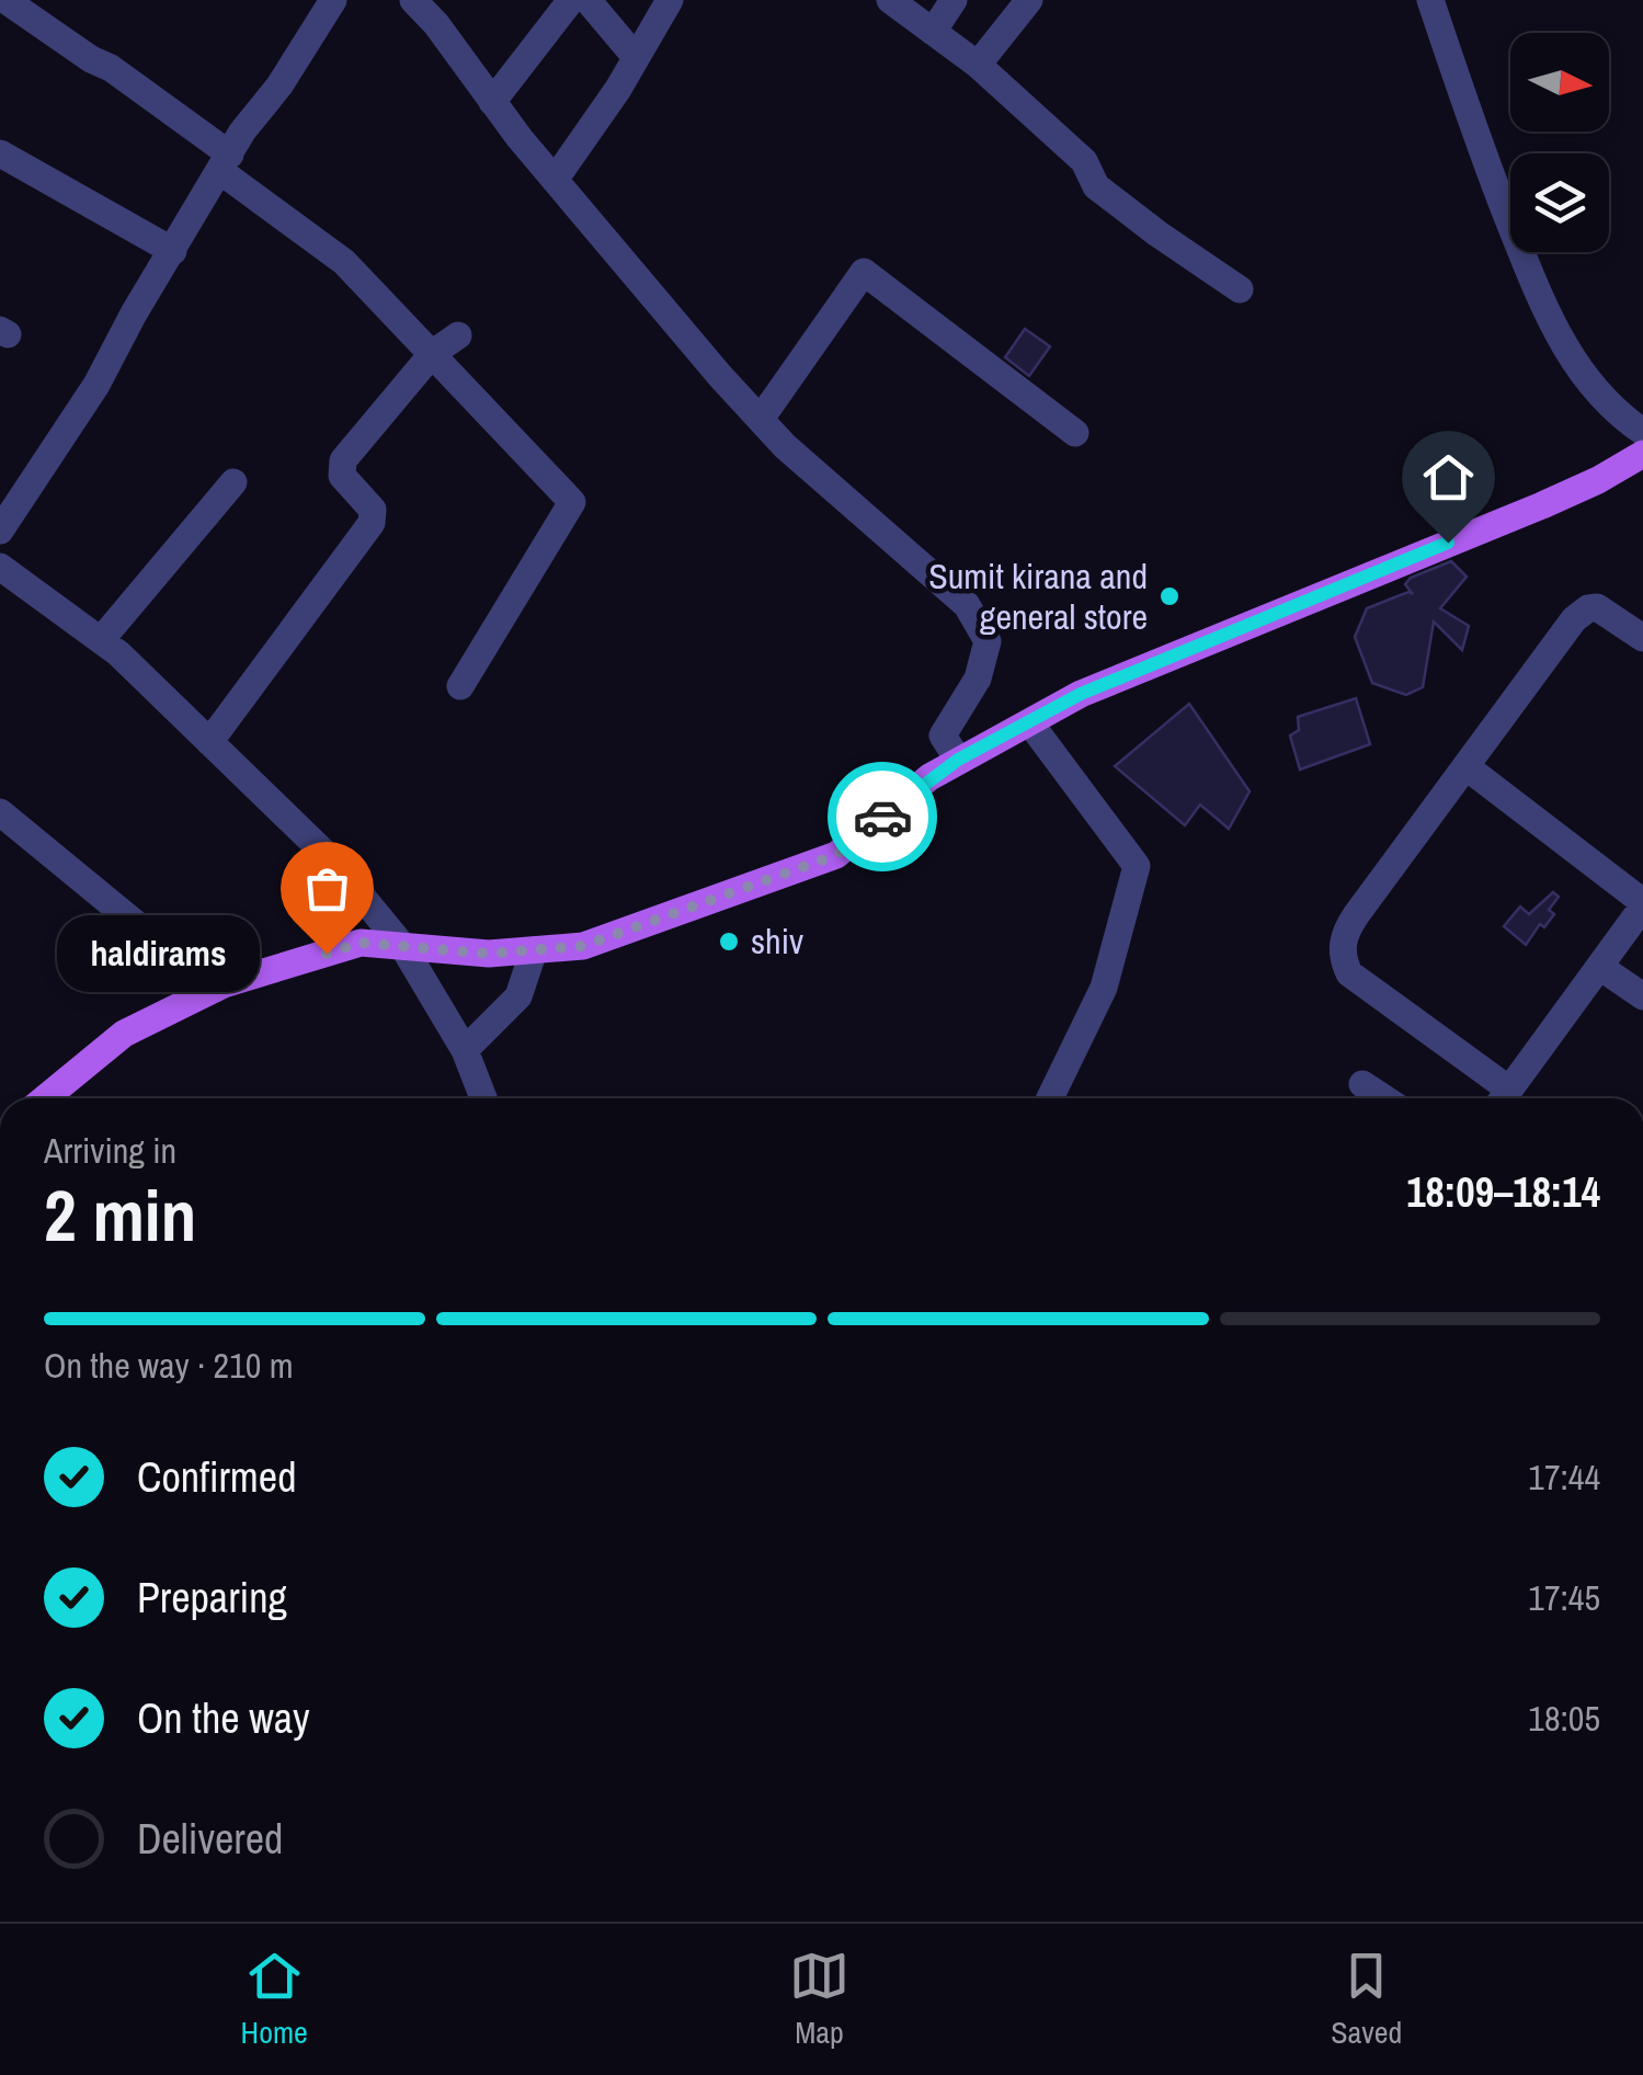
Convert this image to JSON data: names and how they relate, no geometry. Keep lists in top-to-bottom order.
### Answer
{
  "places": ["Sumit kirana and general store", "shiv", "haldirams"],
  "north": "right",
  "page": {
    "bubble": "haldirams",
    "heading": ["2 min", "Arriving in", "18:09–18:14"],
    "bar": "On the way · 210 m",
    "list": [
      ["Confirmed", "17:44"],
      ["Preparing", "17:45"],
      ["On the way", "18:05"],
      "Delivered"
    ],
    "tabs": ["Home", "Map", "Saved"]
  }
}
